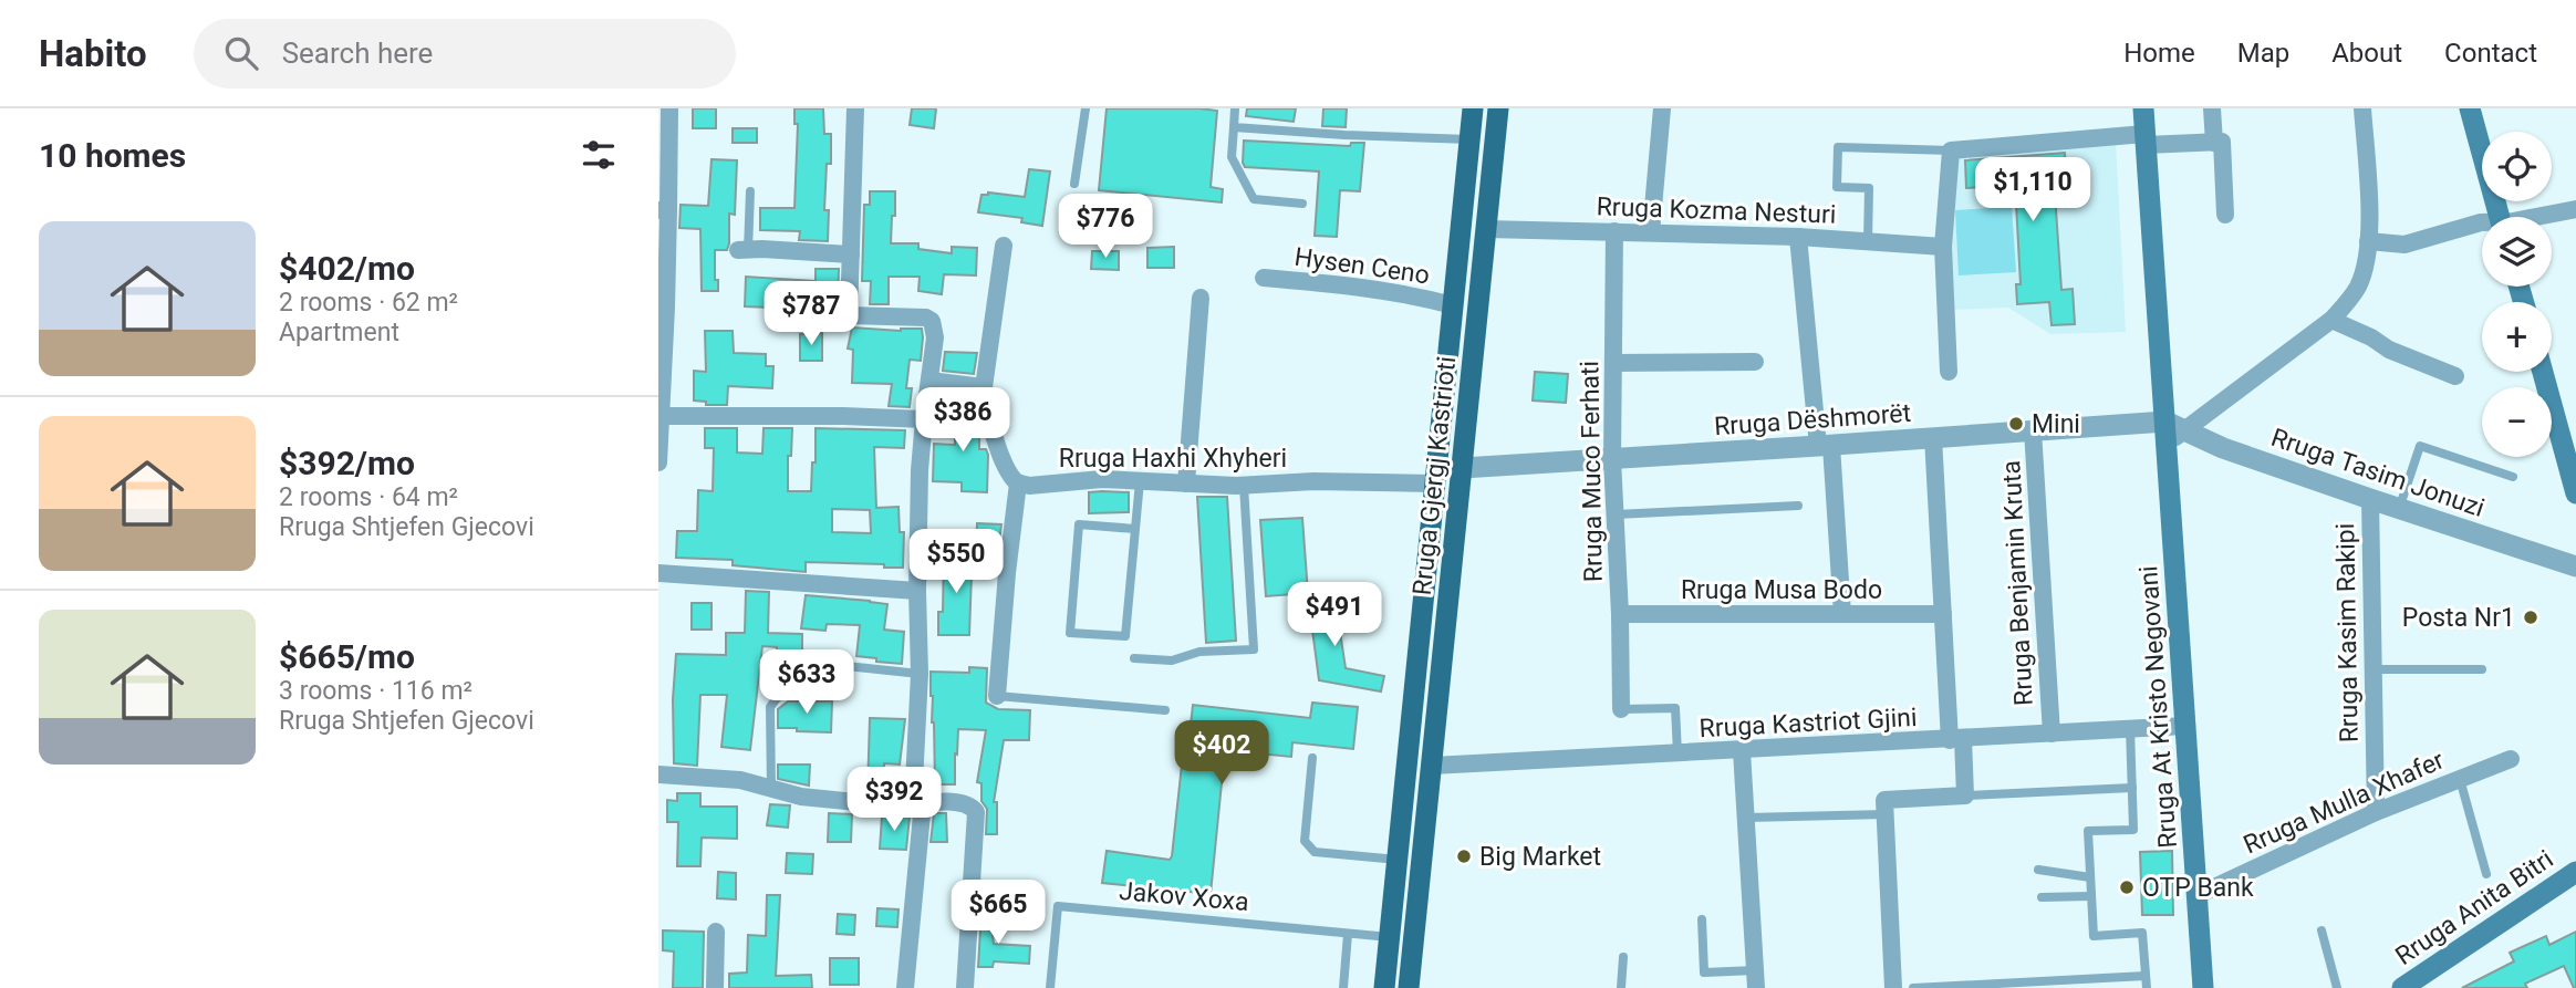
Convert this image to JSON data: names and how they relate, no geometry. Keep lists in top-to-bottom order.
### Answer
{
  "streets": {
    "main road": ["Rruga Gjergj Kastrioti", "Rruga At Kristo Negovani", "Rruga Anita Bitri"],
    "street": [
      "Rruga Kozma Nesturi",
      "Hysen Ceno",
      "Rruga Dëshmorët",
      "Rruga Haxhi Xhyheri",
      "Rruga Muco Ferhati",
      "Rruga Tasim Jonuzi",
      "Rruga Benjamin Kruta",
      "Rruga Musa Bodo",
      "Rruga Kasim Rakipi",
      "Rruga Kastriot Gjini",
      "Rruga Mulla Xhafer"
    ],
    "lane": ["Jakov Xoxa"]
  },
  "crossings": [
    ["Rruga Kozma Nesturi", "Rruga Muco Ferhati"],
    ["Rruga Kozma Nesturi", "Rruga Gjergj Kastrioti"],
    ["Hysen Ceno", "Rruga Gjergj Kastrioti"],
    ["Rruga Dëshmorët", "Rruga Muco Ferhati"],
    ["Rruga Dëshmorët", "Rruga Tasim Jonuzi"],
    ["Rruga Dëshmorët", "Rruga Gjergj Kastrioti"],
    ["Rruga Dëshmorët", "Rruga Benjamin Kruta"],
    ["Rruga Dëshmorët", "Rruga At Kristo Negovani"],
    ["Rruga Haxhi Xhyheri", "Rruga Gjergj Kastrioti"],
    ["Rruga Muco Ferhati", "Rruga Musa Bodo"],
    ["Rruga Tasim Jonuzi", "Rruga Kasim Rakipi"],
    ["Rruga Tasim Jonuzi", "Rruga At Kristo Negovani"],
    ["Rruga Gjergj Kastrioti", "Rruga Kastriot Gjini"],
    ["Rruga Gjergj Kastrioti", "Jakov Xoxa"],
    ["Rruga Benjamin Kruta", "Rruga Kastriot Gjini"],
    ["Rruga Kasim Rakipi", "Rruga Mulla Xhafer"],
    ["Rruga At Kristo Negovani", "Rruga Kastriot Gjini"],
    ["Rruga At Kristo Negovani", "Rruga Mulla Xhafer"]
  ],
  "places": [
    "Mini",
    "Posta Nr1",
    "Big Market",
    "OTP Bank"
  ],
  "page": {
    "header": "Habito",
    "search": "Search here",
    "nav": [
      "Home",
      "Map",
      "About",
      "Contact"
    ],
    "heading": "10 homes",
    "map_buttons": ["+", "−"],
    "price": [
      "$1,110",
      "$776",
      "$787",
      "$386",
      "$550",
      "$491",
      "$633",
      "$402",
      "$392",
      "$665"
    ],
    "list": [
      {
        "name": "$402/mo",
        "note": "2 rooms · 62 m² · Apartment"
      },
      {
        "name": "$392/mo",
        "note": "2 rooms · 64 m² · Rruga Shtjefen Gjecovi"
      },
      {
        "name": "$665/mo",
        "note": "3 rooms · 116 m² · Rruga Shtjefen Gjecovi"
      }
    ]
  }
}
